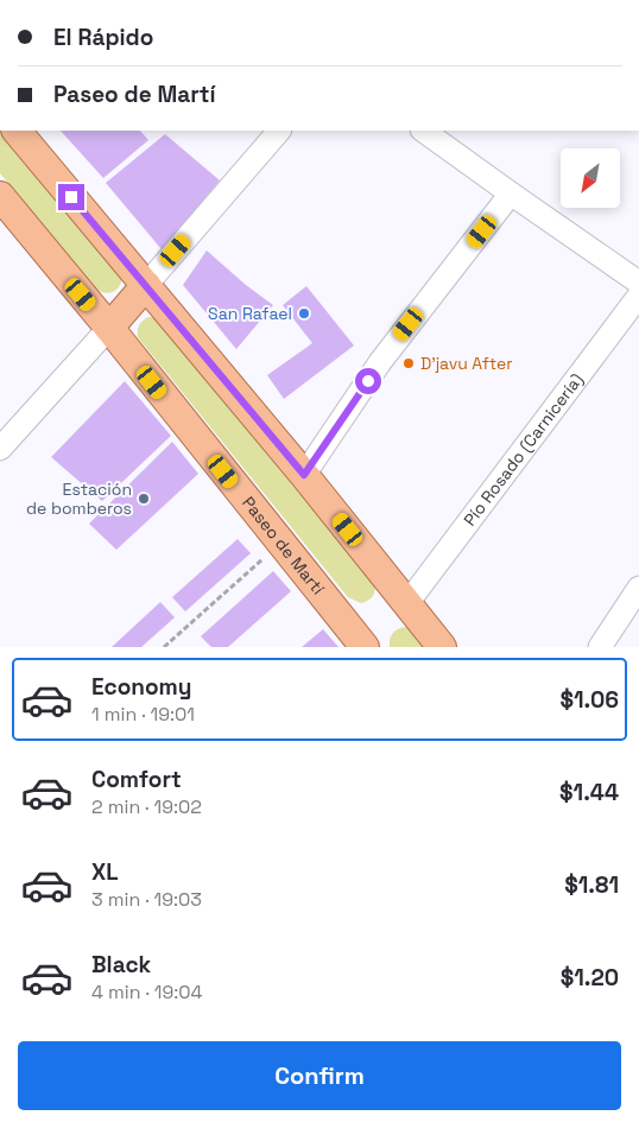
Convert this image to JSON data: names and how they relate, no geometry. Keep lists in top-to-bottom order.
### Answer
{
  "streets": {
    "main road": ["Paseo de Martí"],
    "street": ["Pío Rosado (Carnicería)"]
  },
  "places": ["San Rafael", "D'javu After", "Estación de bomberos"],
  "north": "bottom left",
  "page": {
    "banner": ["El Rápido", "Paseo de Martí"],
    "list": [
      {
        "name": "Economy",
        "note": "1 min · 19:01",
        "value": "$1.06"
      },
      {
        "name": "Comfort",
        "note": "2 min · 19:02",
        "value": "$1.44"
      },
      {
        "name": "XL",
        "note": "3 min · 19:03",
        "value": "$1.81"
      },
      {
        "name": "Black",
        "note": "4 min · 19:04",
        "value": "$1.20"
      }
    ],
    "buttons": "Confirm"
  }
}
